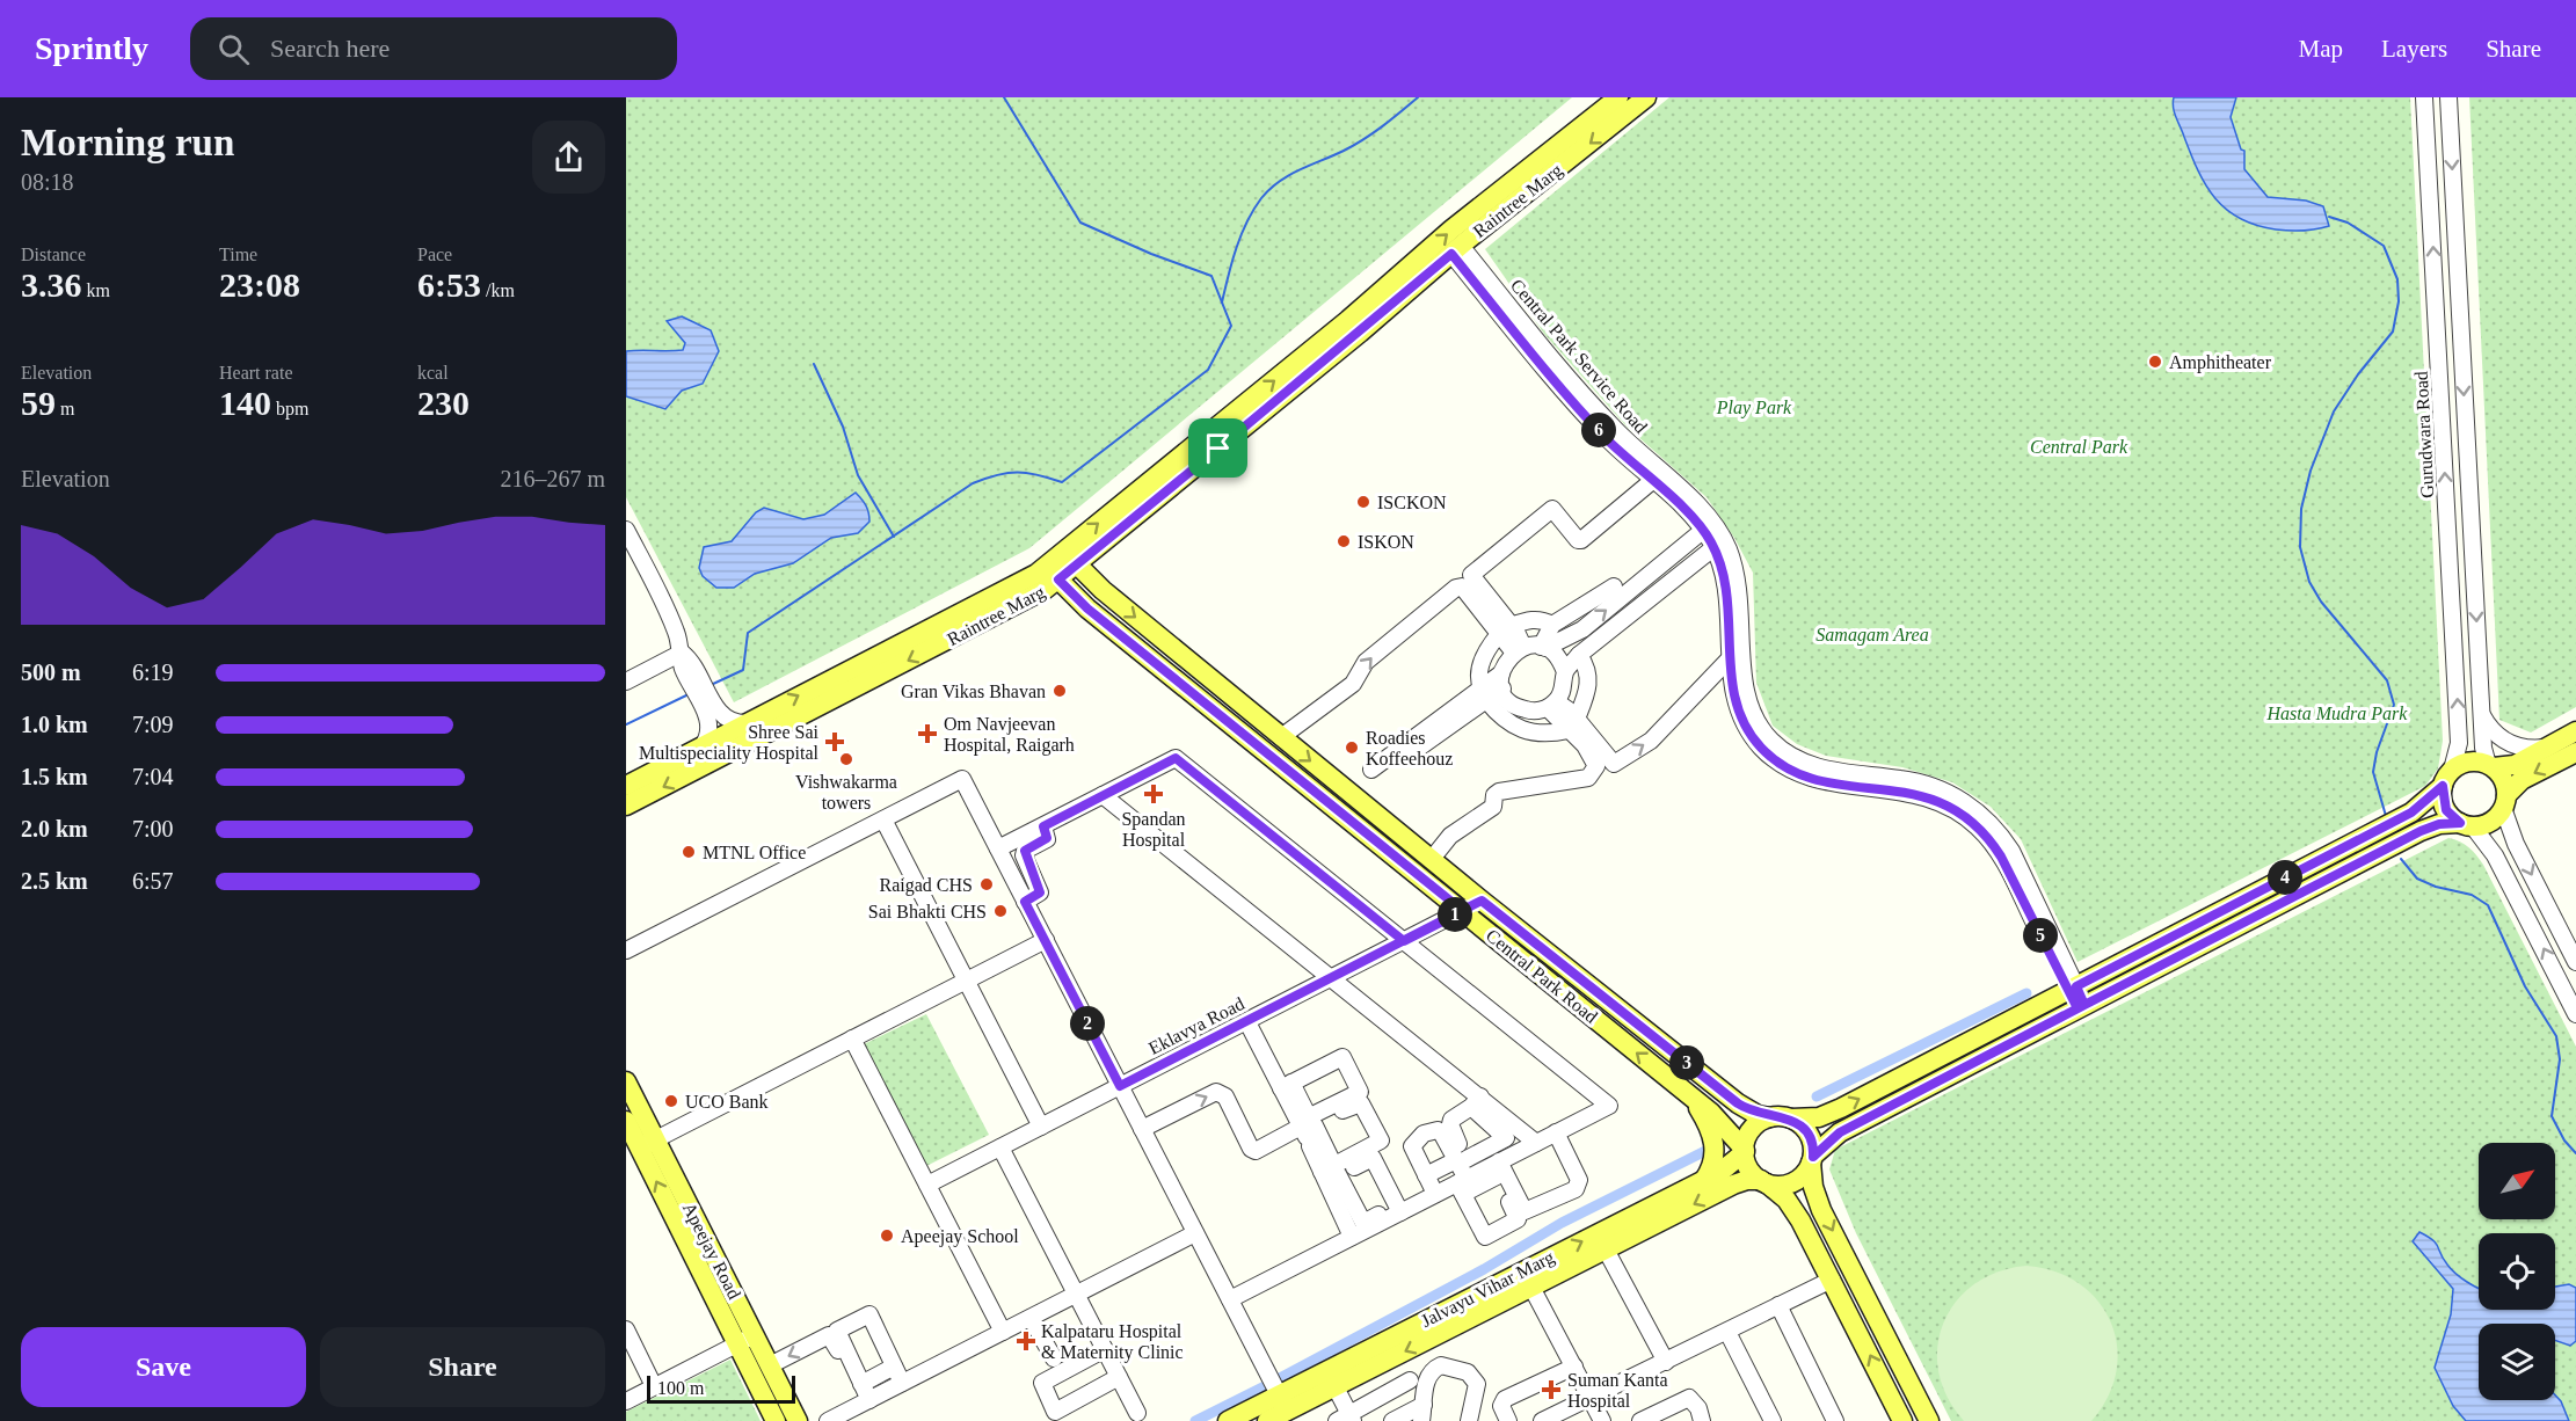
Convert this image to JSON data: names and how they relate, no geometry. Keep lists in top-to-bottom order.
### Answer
{
  "streets": {
    "main road": [
      "Raintree Marg",
      "Central Park Road",
      "Apeejay Road",
      "Jalvayu Vihar Marg"
    ],
    "street": ["Central Park Service Road", "Gurudwara Road", "Eklavya Road"]
  },
  "crossings": [
    ["Raintree Marg", "Central Park Service Road"],
    ["Raintree Marg", "Central Park Road"],
    ["Central Park Road", "Eklavya Road"],
    ["Central Park Road", "Jalvayu Vihar Marg"]
  ],
  "parks": [
    "Play Park",
    "Central Park",
    "Samagam Area",
    "Hasta Mudra Park"
  ],
  "places": {
    "other": [
      "Amphitheater",
      "ISCKON",
      "ISKON",
      "Gran Vikas Bhavan",
      "Roadies Koffeehouz",
      "Vishwakarma towers",
      "MTNL Office",
      "Raigad CHS",
      "Sai Bhakti CHS",
      "UCO Bank",
      "Apeejay School"
    ],
    "health": [
      "Om Navjeevan Hospital, Raigarh",
      "Shree Sai Multispeciality Hospital",
      "Spandan Hospital",
      "Kalpataru Hospital & Maternity Clinic",
      "Suman Kanta Hospital"
    ]
  },
  "scale_bar": "100 m",
  "north": "top right",
  "page": {
    "header": "Sprintly",
    "search": "Search here",
    "nav": ["Map", "Layers", "Share"],
    "heading": ["Morning run", "08:18"],
    "stats": [
      ["Distance", "3.36 km"],
      ["Time", "23:08"],
      ["Pace", "6:53 /km"],
      ["Elevation", "59 m"],
      ["Heart rate", "140 bpm"],
      ["kcal", "230"]
    ],
    "pins": [
      "6",
      "4",
      "1",
      "5",
      "2",
      "3"
    ],
    "chart": ["Elevation", "216–267 m"],
    "list": [
      {
        "name": "500 m",
        "note": "6:19"
      },
      {
        "name": "1.0 km",
        "note": "7:09"
      },
      {
        "name": "1.5 km",
        "note": "7:04"
      },
      {
        "name": "2.0 km",
        "note": "7:00"
      },
      {
        "name": "2.5 km",
        "note": "6:57"
      }
    ],
    "buttons": ["Save", "Share"],
    "scale": "100 m"
  }
}
